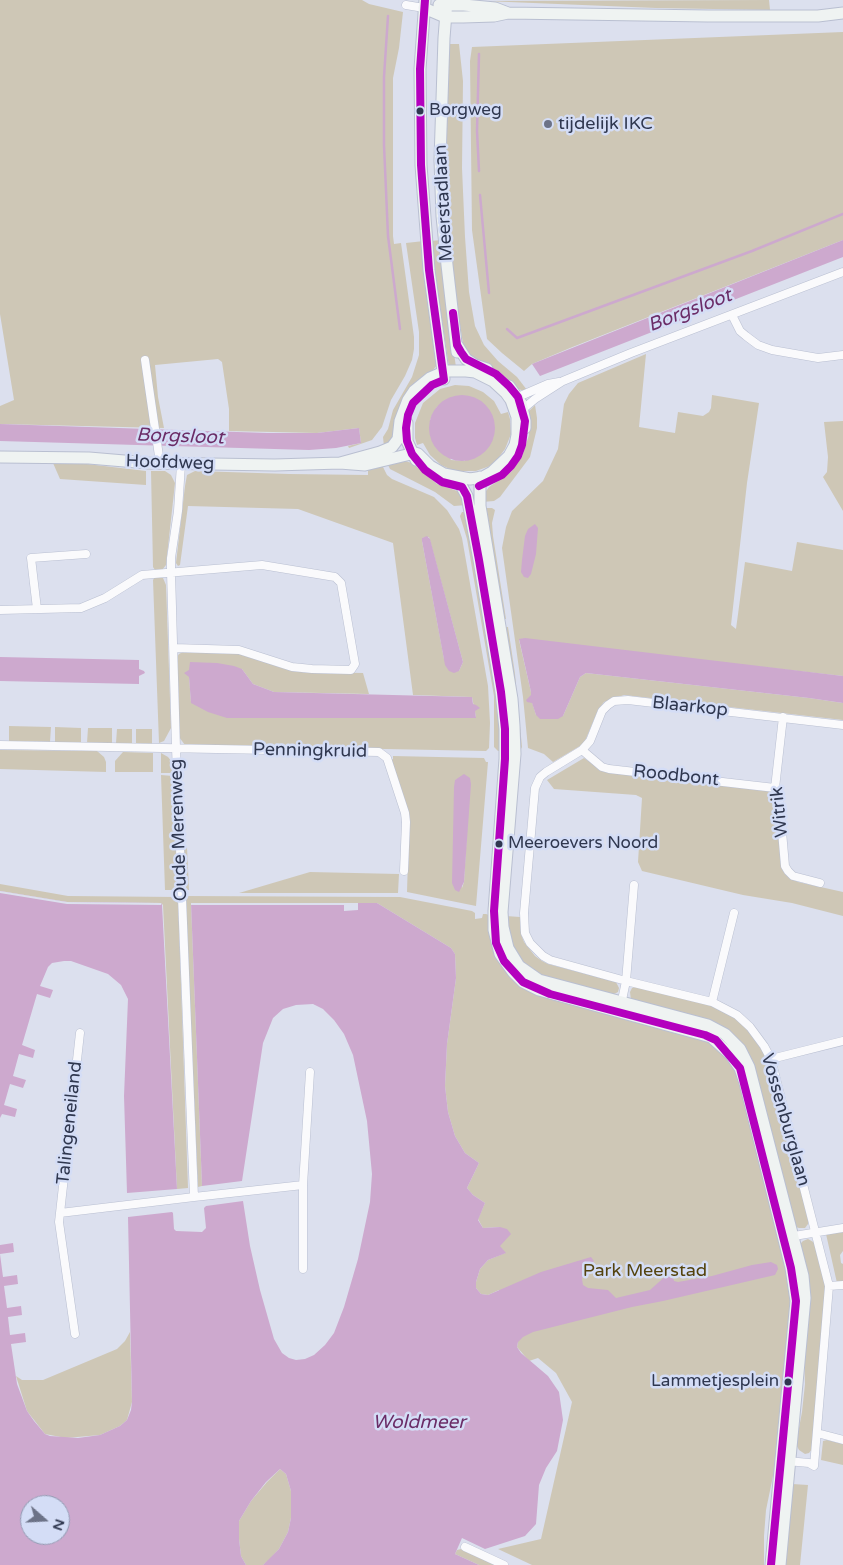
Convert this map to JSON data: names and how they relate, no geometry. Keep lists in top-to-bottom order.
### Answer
{
  "streets": {
    "main road": ["Meerstadlaan", "Hoofdweg", "Vossenburglaan"],
    "street": [
      "Blaarkop",
      "Penningkruid",
      "Roodbont",
      "Witrik",
      "Oude Merenweg",
      "Talingeneiland"
    ]
  },
  "crossings": [
    ["Meerstadlaan", "Hoofdweg"],
    ["Meerstadlaan", "Vossenburglaan"],
    ["Hoofdweg", "Oude Merenweg"],
    ["Hoofdweg", "Vossenburglaan"],
    ["Blaarkop", "Roodbont"],
    ["Blaarkop", "Witrik"],
    ["Blaarkop", "Vossenburglaan"],
    ["Penningkruid", "Oude Merenweg"],
    ["Roodbont", "Witrik"],
    ["Oude Merenweg", "Talingeneiland"]
  ],
  "water": ["Borgsloot", "Woldmeer"],
  "parks": ["Park Meerstad"],
  "places": [
    "Borgweg",
    "tijdelijk IKC",
    "Meeroevers Noord",
    "Lammetjesplein"
  ],
  "north": "right"
}
